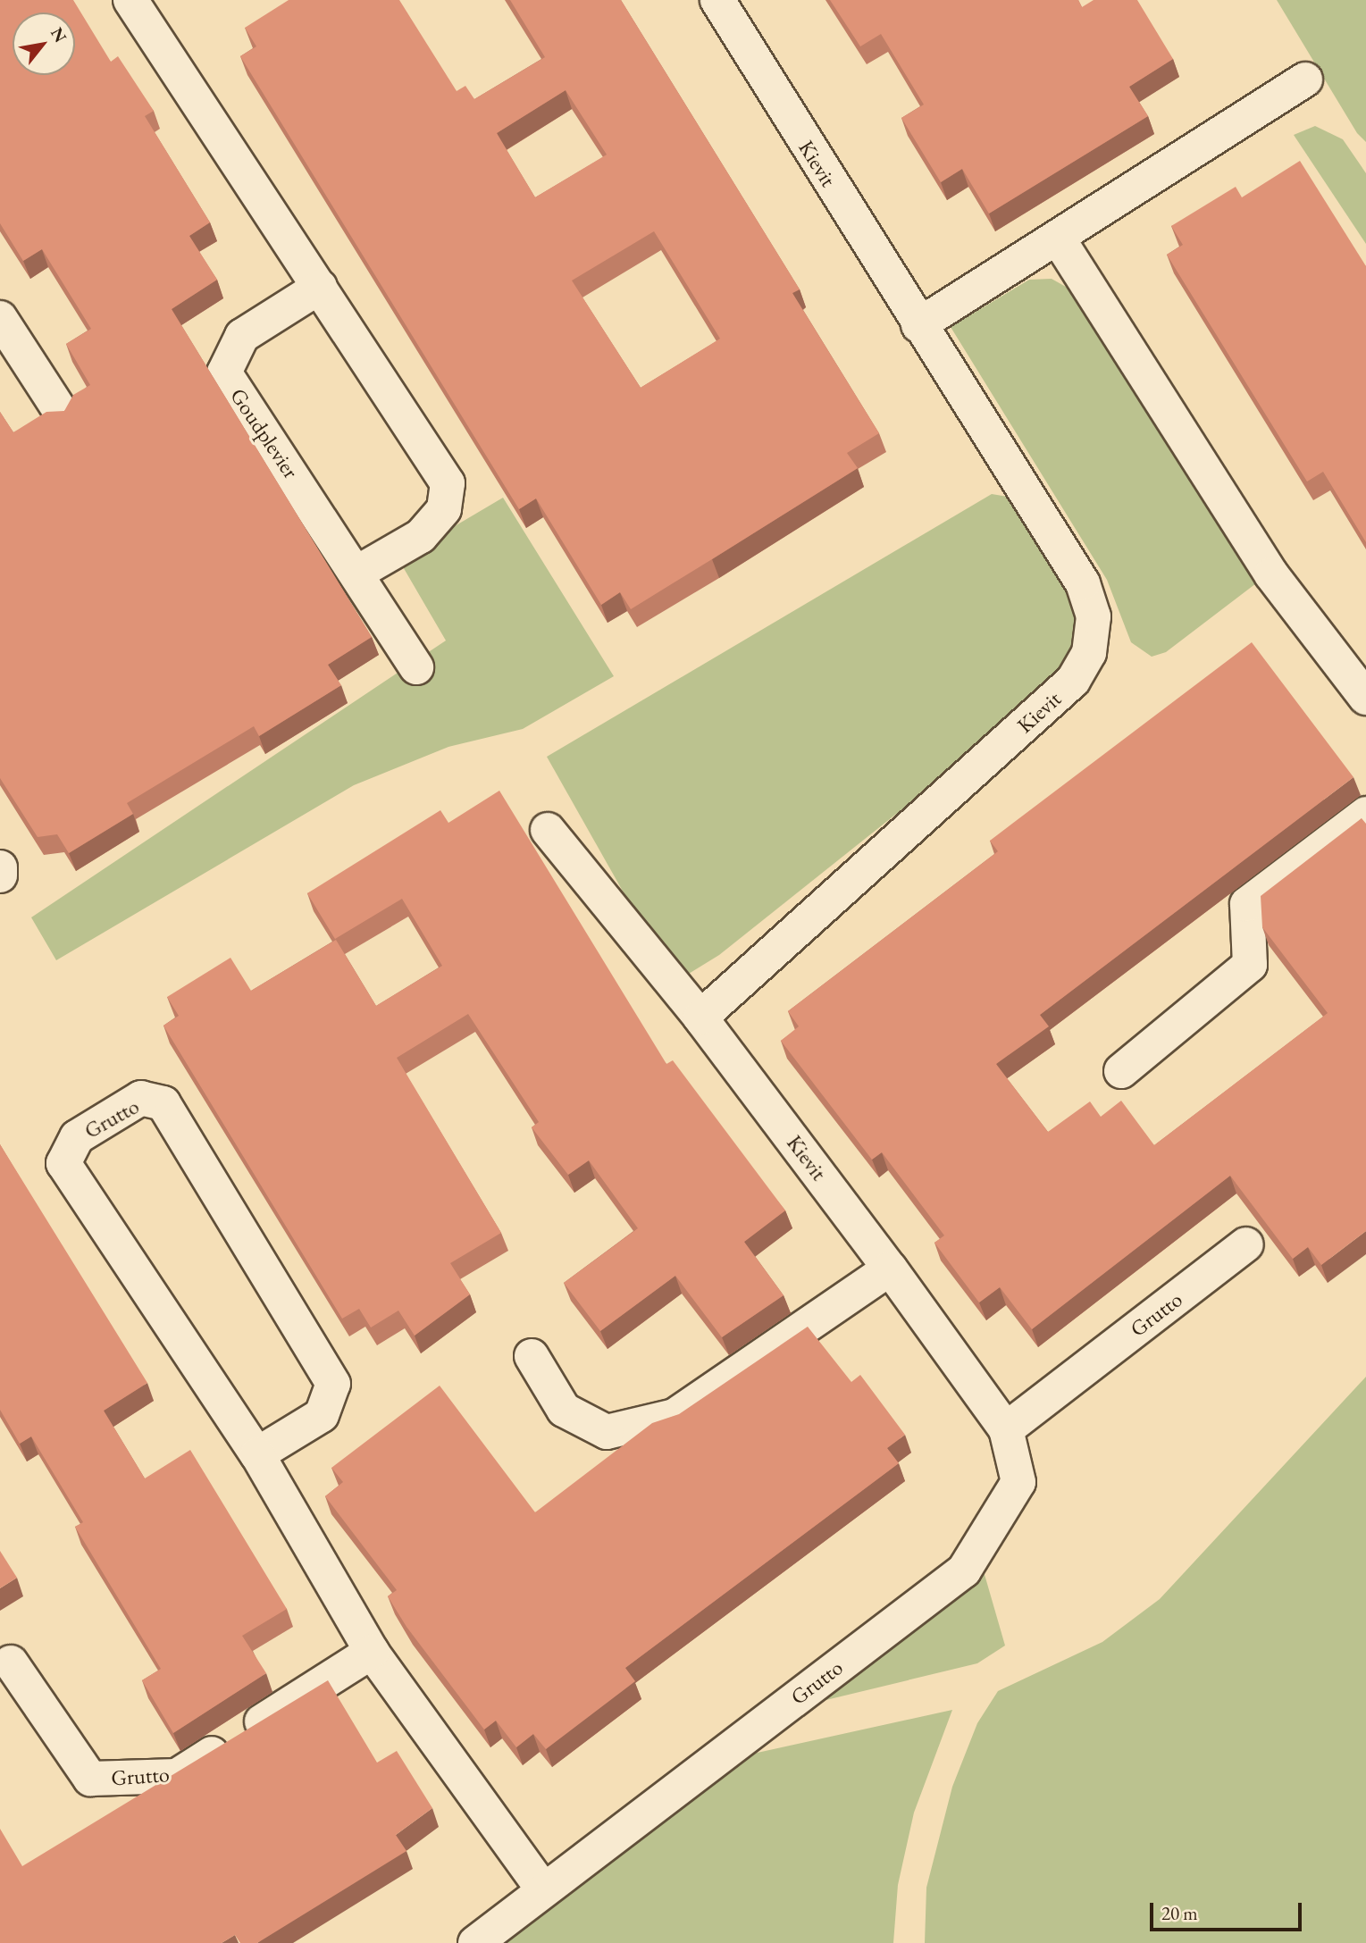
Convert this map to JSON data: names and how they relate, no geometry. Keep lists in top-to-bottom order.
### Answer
{
  "streets": {
    "street": ["Kievit", "Goudplevier", "Grutto"]
  },
  "crossings": [
    ["Kievit", "Grutto"]
  ],
  "scale_bar": "20 m",
  "north": "top right"
}
